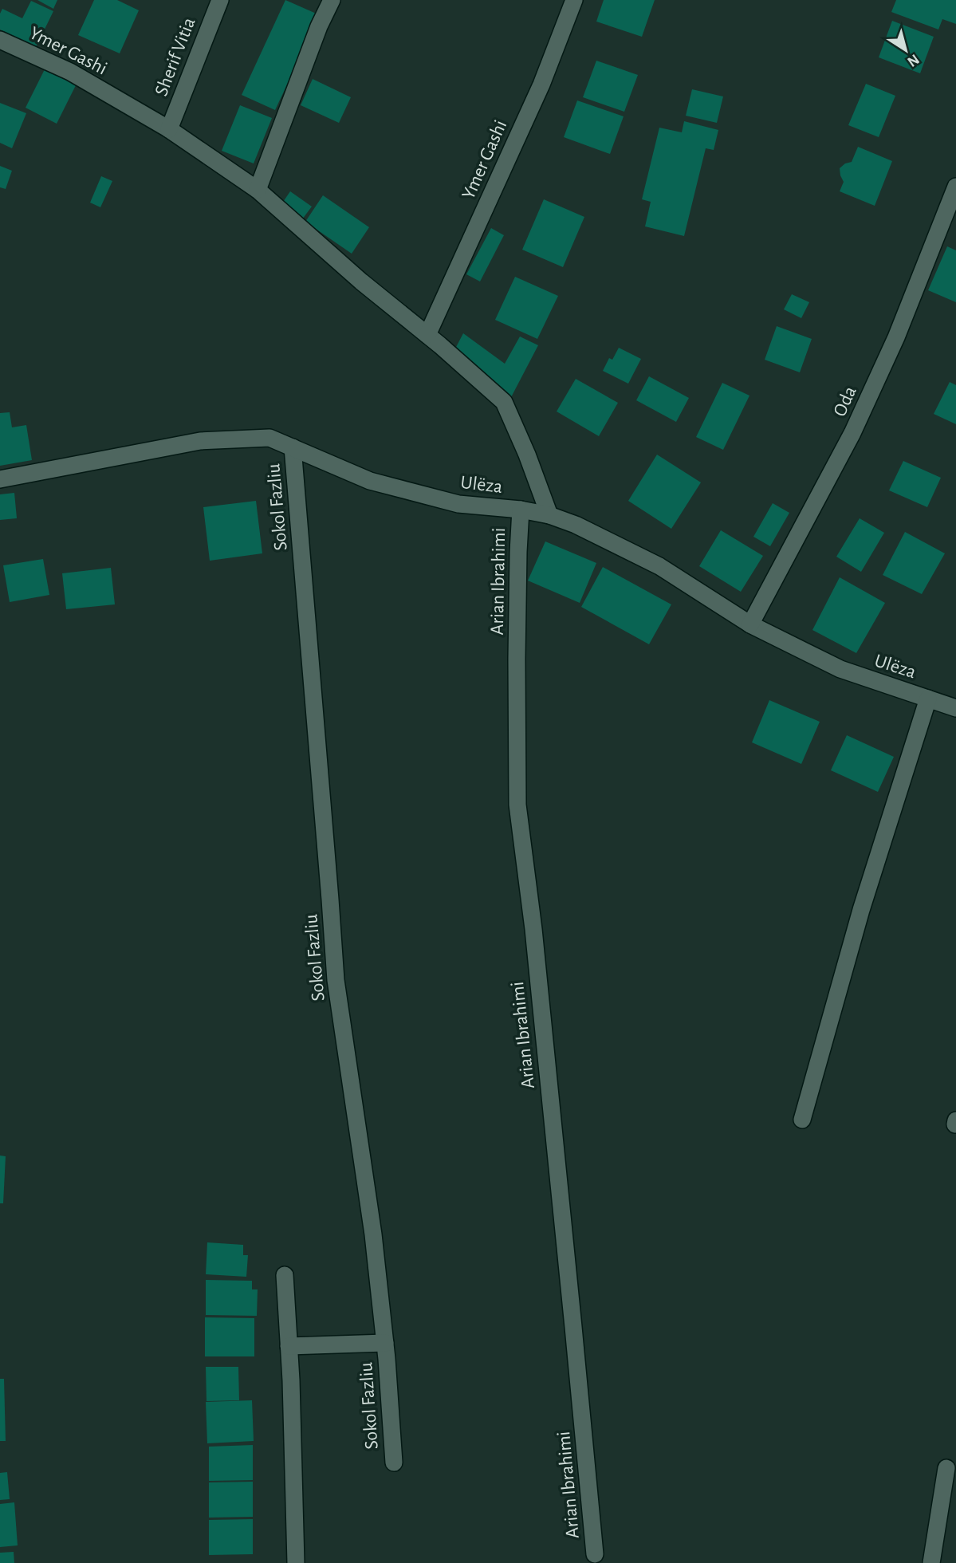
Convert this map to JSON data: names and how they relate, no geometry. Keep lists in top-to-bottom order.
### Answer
{
  "streets": {
    "street": [
      "Ymer Gashi",
      "Sherif Vitia",
      "Oda",
      "Ulëza",
      "Sokol Fazliu",
      "Arian Ibrahimi"
    ]
  },
  "crossings": [
    ["Ymer Gashi", "Sherif Vitia"],
    ["Ymer Gashi", "Ulëza"],
    ["Oda", "Ulëza"],
    ["Ulëza", "Sokol Fazliu"],
    ["Ulëza", "Arian Ibrahimi"]
  ],
  "north": "bottom right"
}
